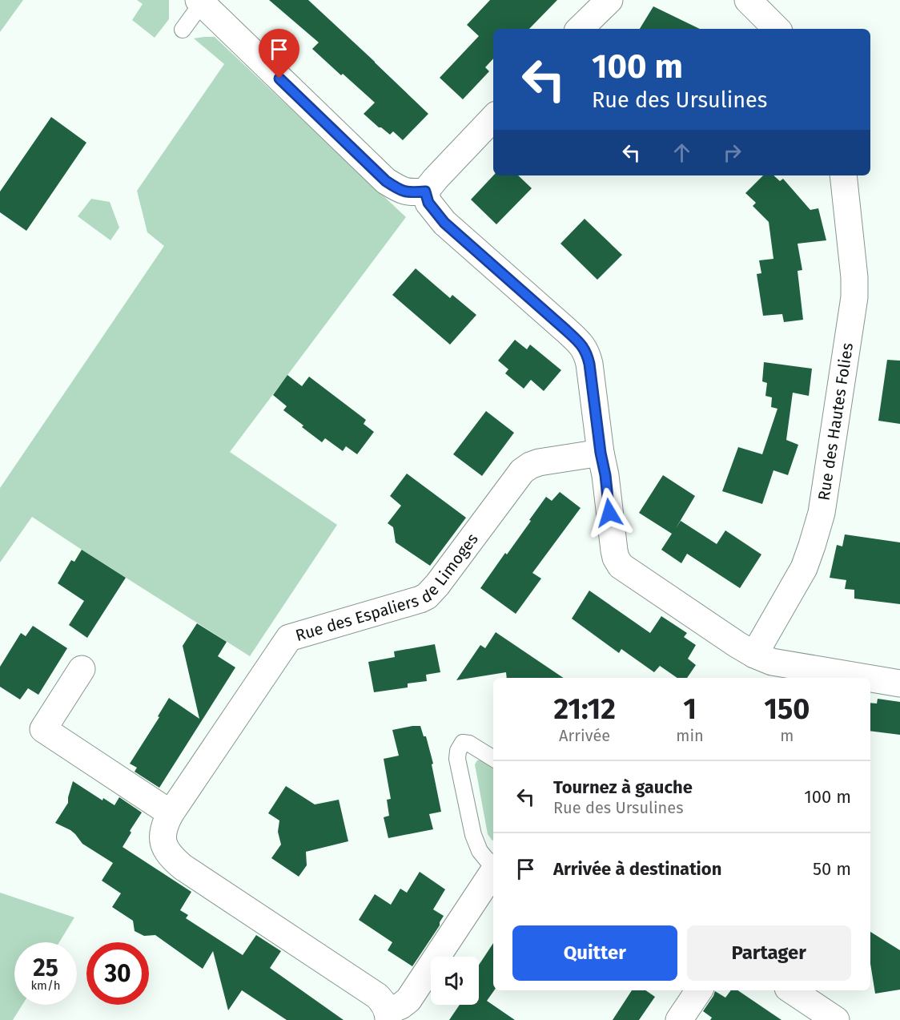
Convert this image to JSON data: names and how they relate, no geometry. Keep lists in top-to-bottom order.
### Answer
{
  "streets": {
    "street": ["Rue des Hautes Folies", "Rue des Espaliers de Limoges"]
  },
  "page": {
    "turn": ["100 m", "Rue des Ursulines"],
    "eta": [
      "21:12",
      "Arrivée",
      "1",
      "min",
      "150",
      "m"
    ],
    "list": [
      {
        "name": "Tournez à gauche",
        "note": "Rue des Ursulines",
        "value": "100 m"
      },
      {
        "name": "Arrivée à destination",
        "value": "50 m"
      }
    ],
    "buttons": ["Quitter", "Partager"],
    "speed": "25 km/h",
    "limit": "30"
  }
}
